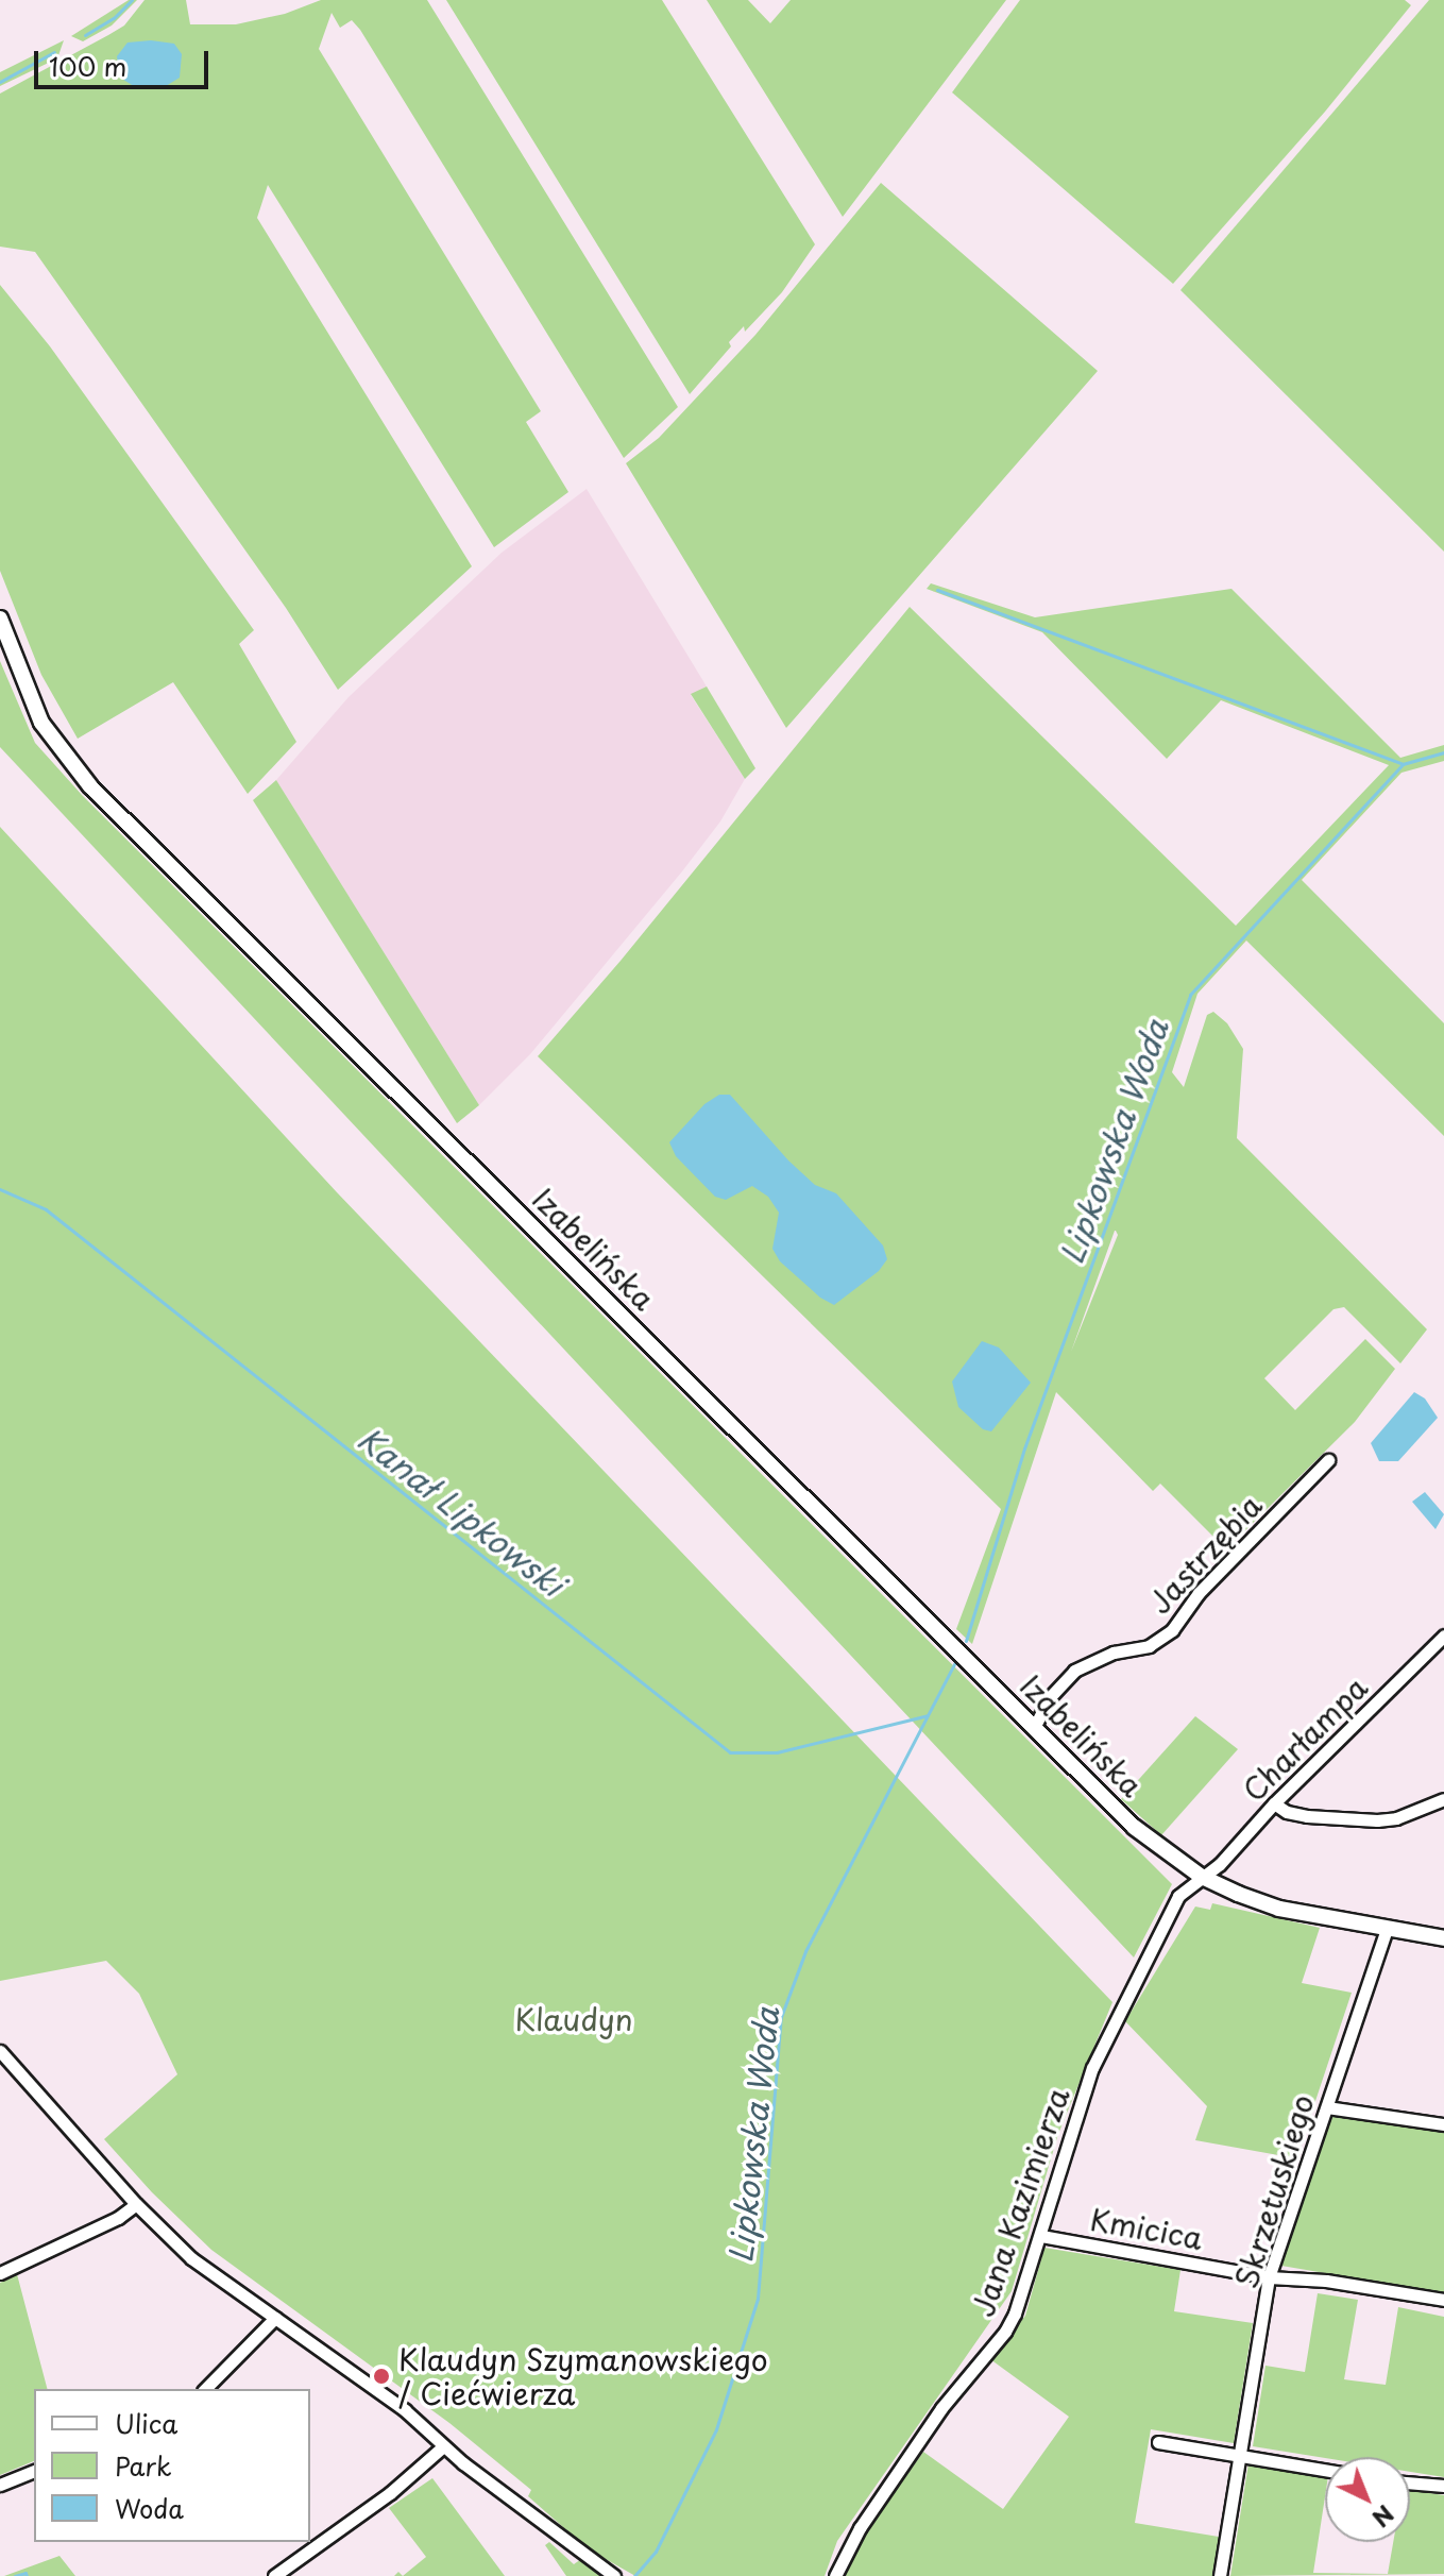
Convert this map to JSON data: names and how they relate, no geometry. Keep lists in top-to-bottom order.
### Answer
{
  "streets": {
    "street": [
      "Izabelińska",
      "Jastrzębia",
      "Charłampa",
      "Skrzetuskiego",
      "Jana Kazimierza",
      "Kmicica"
    ]
  },
  "crossings": [
    ["Izabelińska", "Jastrzębia"],
    ["Izabelińska", "Charłampa"],
    ["Izabelińska", "Skrzetuskiego"],
    ["Izabelińska", "Jana Kazimierza"],
    ["Charłampa", "Jana Kazimierza"],
    ["Skrzetuskiego", "Kmicica"],
    ["Jana Kazimierza", "Kmicica"]
  ],
  "water": ["Lipkowska Woda", "Kanał Lipkowski"],
  "parks": ["Klaudyn"],
  "places": ["Klaudyn Szymanowskiego / Ciećwierza"],
  "legend": ["Ulica", "Park", "Woda"],
  "scale_bar": "100 m",
  "north": "bottom right"
}
